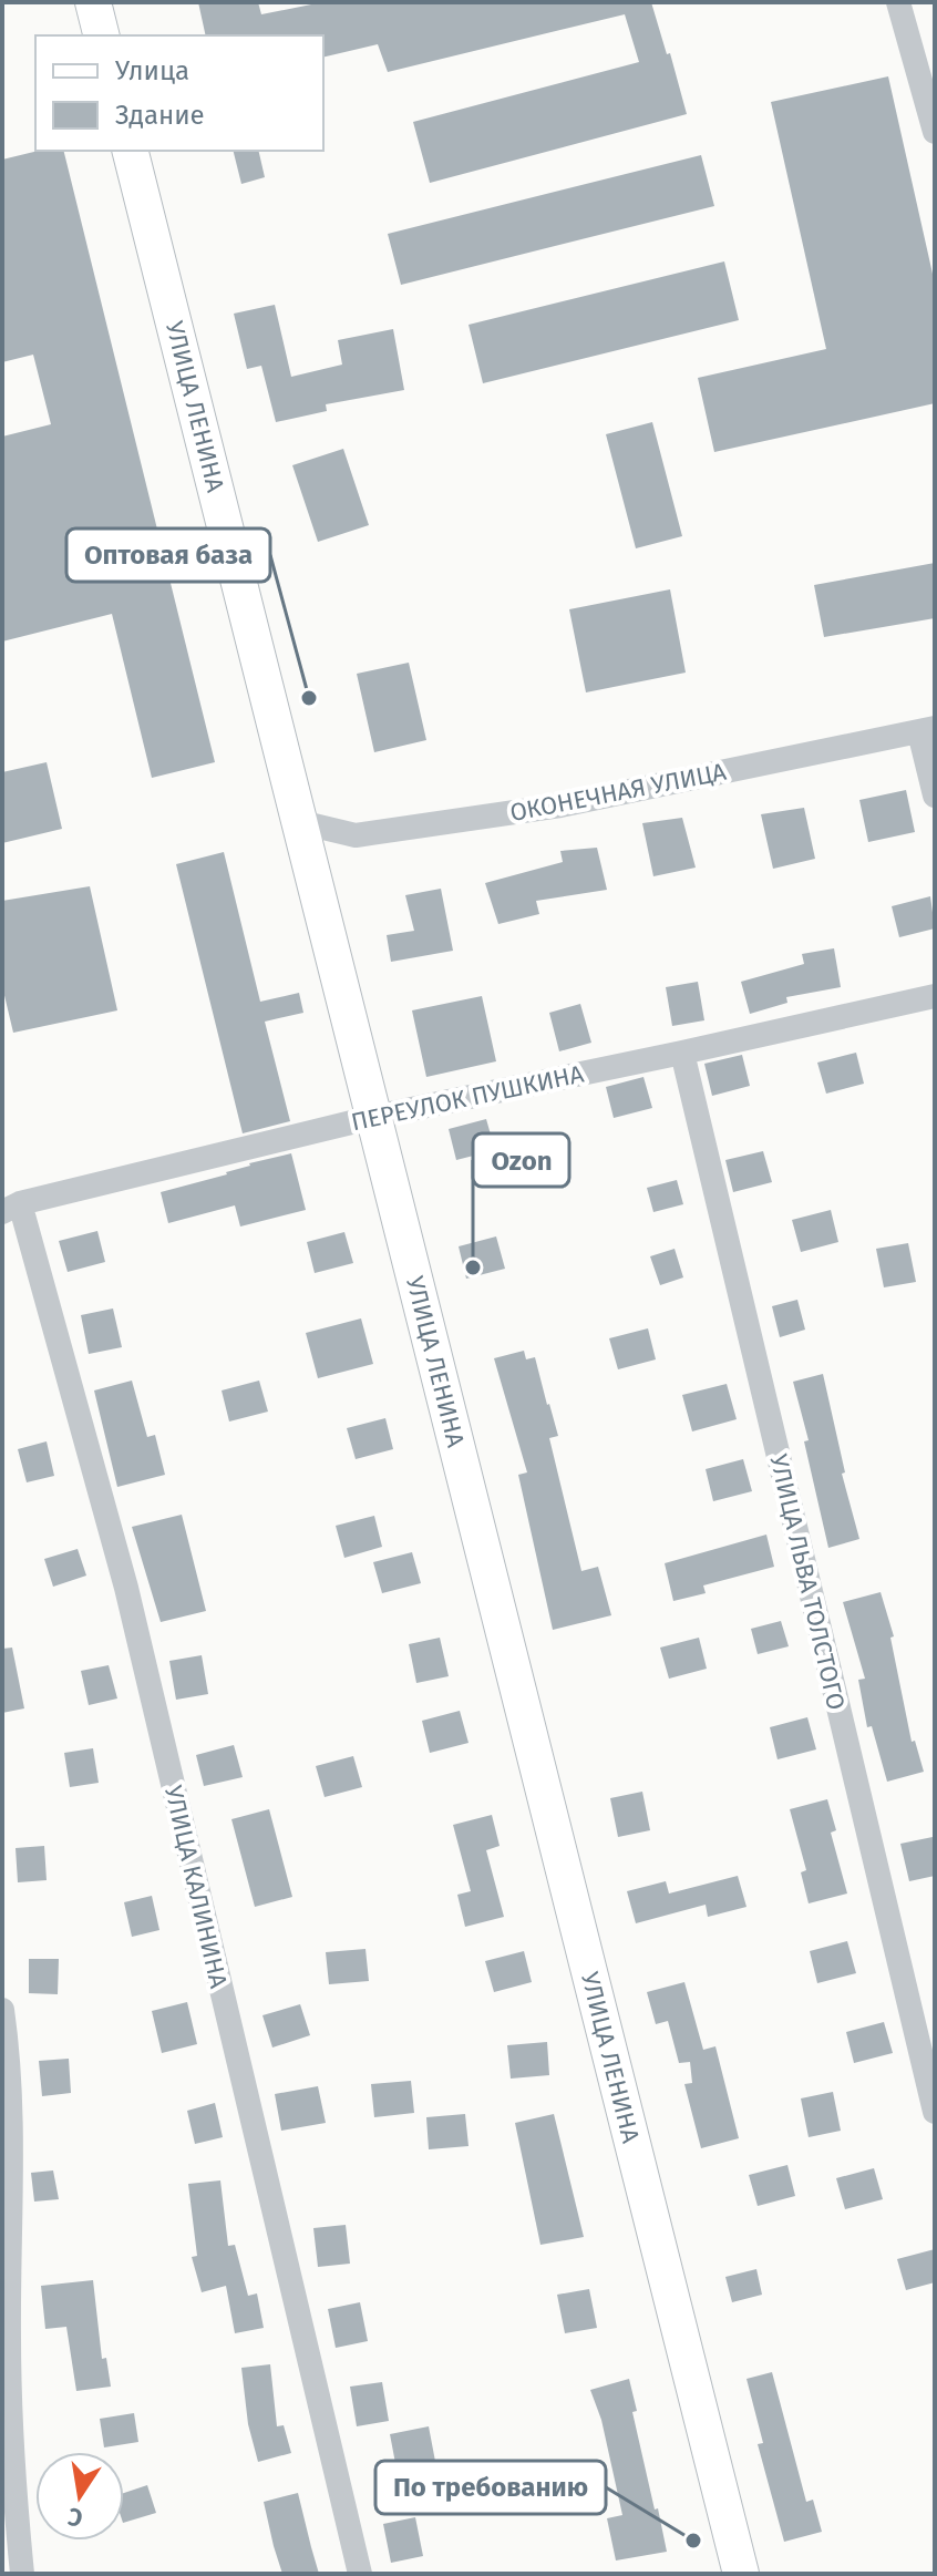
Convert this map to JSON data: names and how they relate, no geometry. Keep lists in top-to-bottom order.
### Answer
{
  "streets": {
    "street": [
      "УЛИЦА ЛЕНИНА",
      "ОКОНЕЧНАЯ УЛИЦА",
      "ПЕРЕУЛОК ПУШКИНА",
      "УЛИЦА ЛЬВА ТОЛСТОГО",
      "УЛИЦА КАЛИНИНА"
    ]
  },
  "crossings": [
    ["УЛИЦА ЛЕНИНА", "ОКОНЕЧНАЯ УЛИЦА"],
    ["УЛИЦА ЛЕНИНА", "ПЕРЕУЛОК ПУШКИНА"],
    ["ПЕРЕУЛОК ПУШКИНА", "УЛИЦА ЛЬВА ТОЛСТОГО"],
    ["ПЕРЕУЛОК ПУШКИНА", "УЛИЦА КАЛИНИНА"]
  ],
  "places": ["Оптовая база", "Ozon", "По требованию"],
  "legend": ["Улица", "Здание"],
  "north": "bottom"
}
